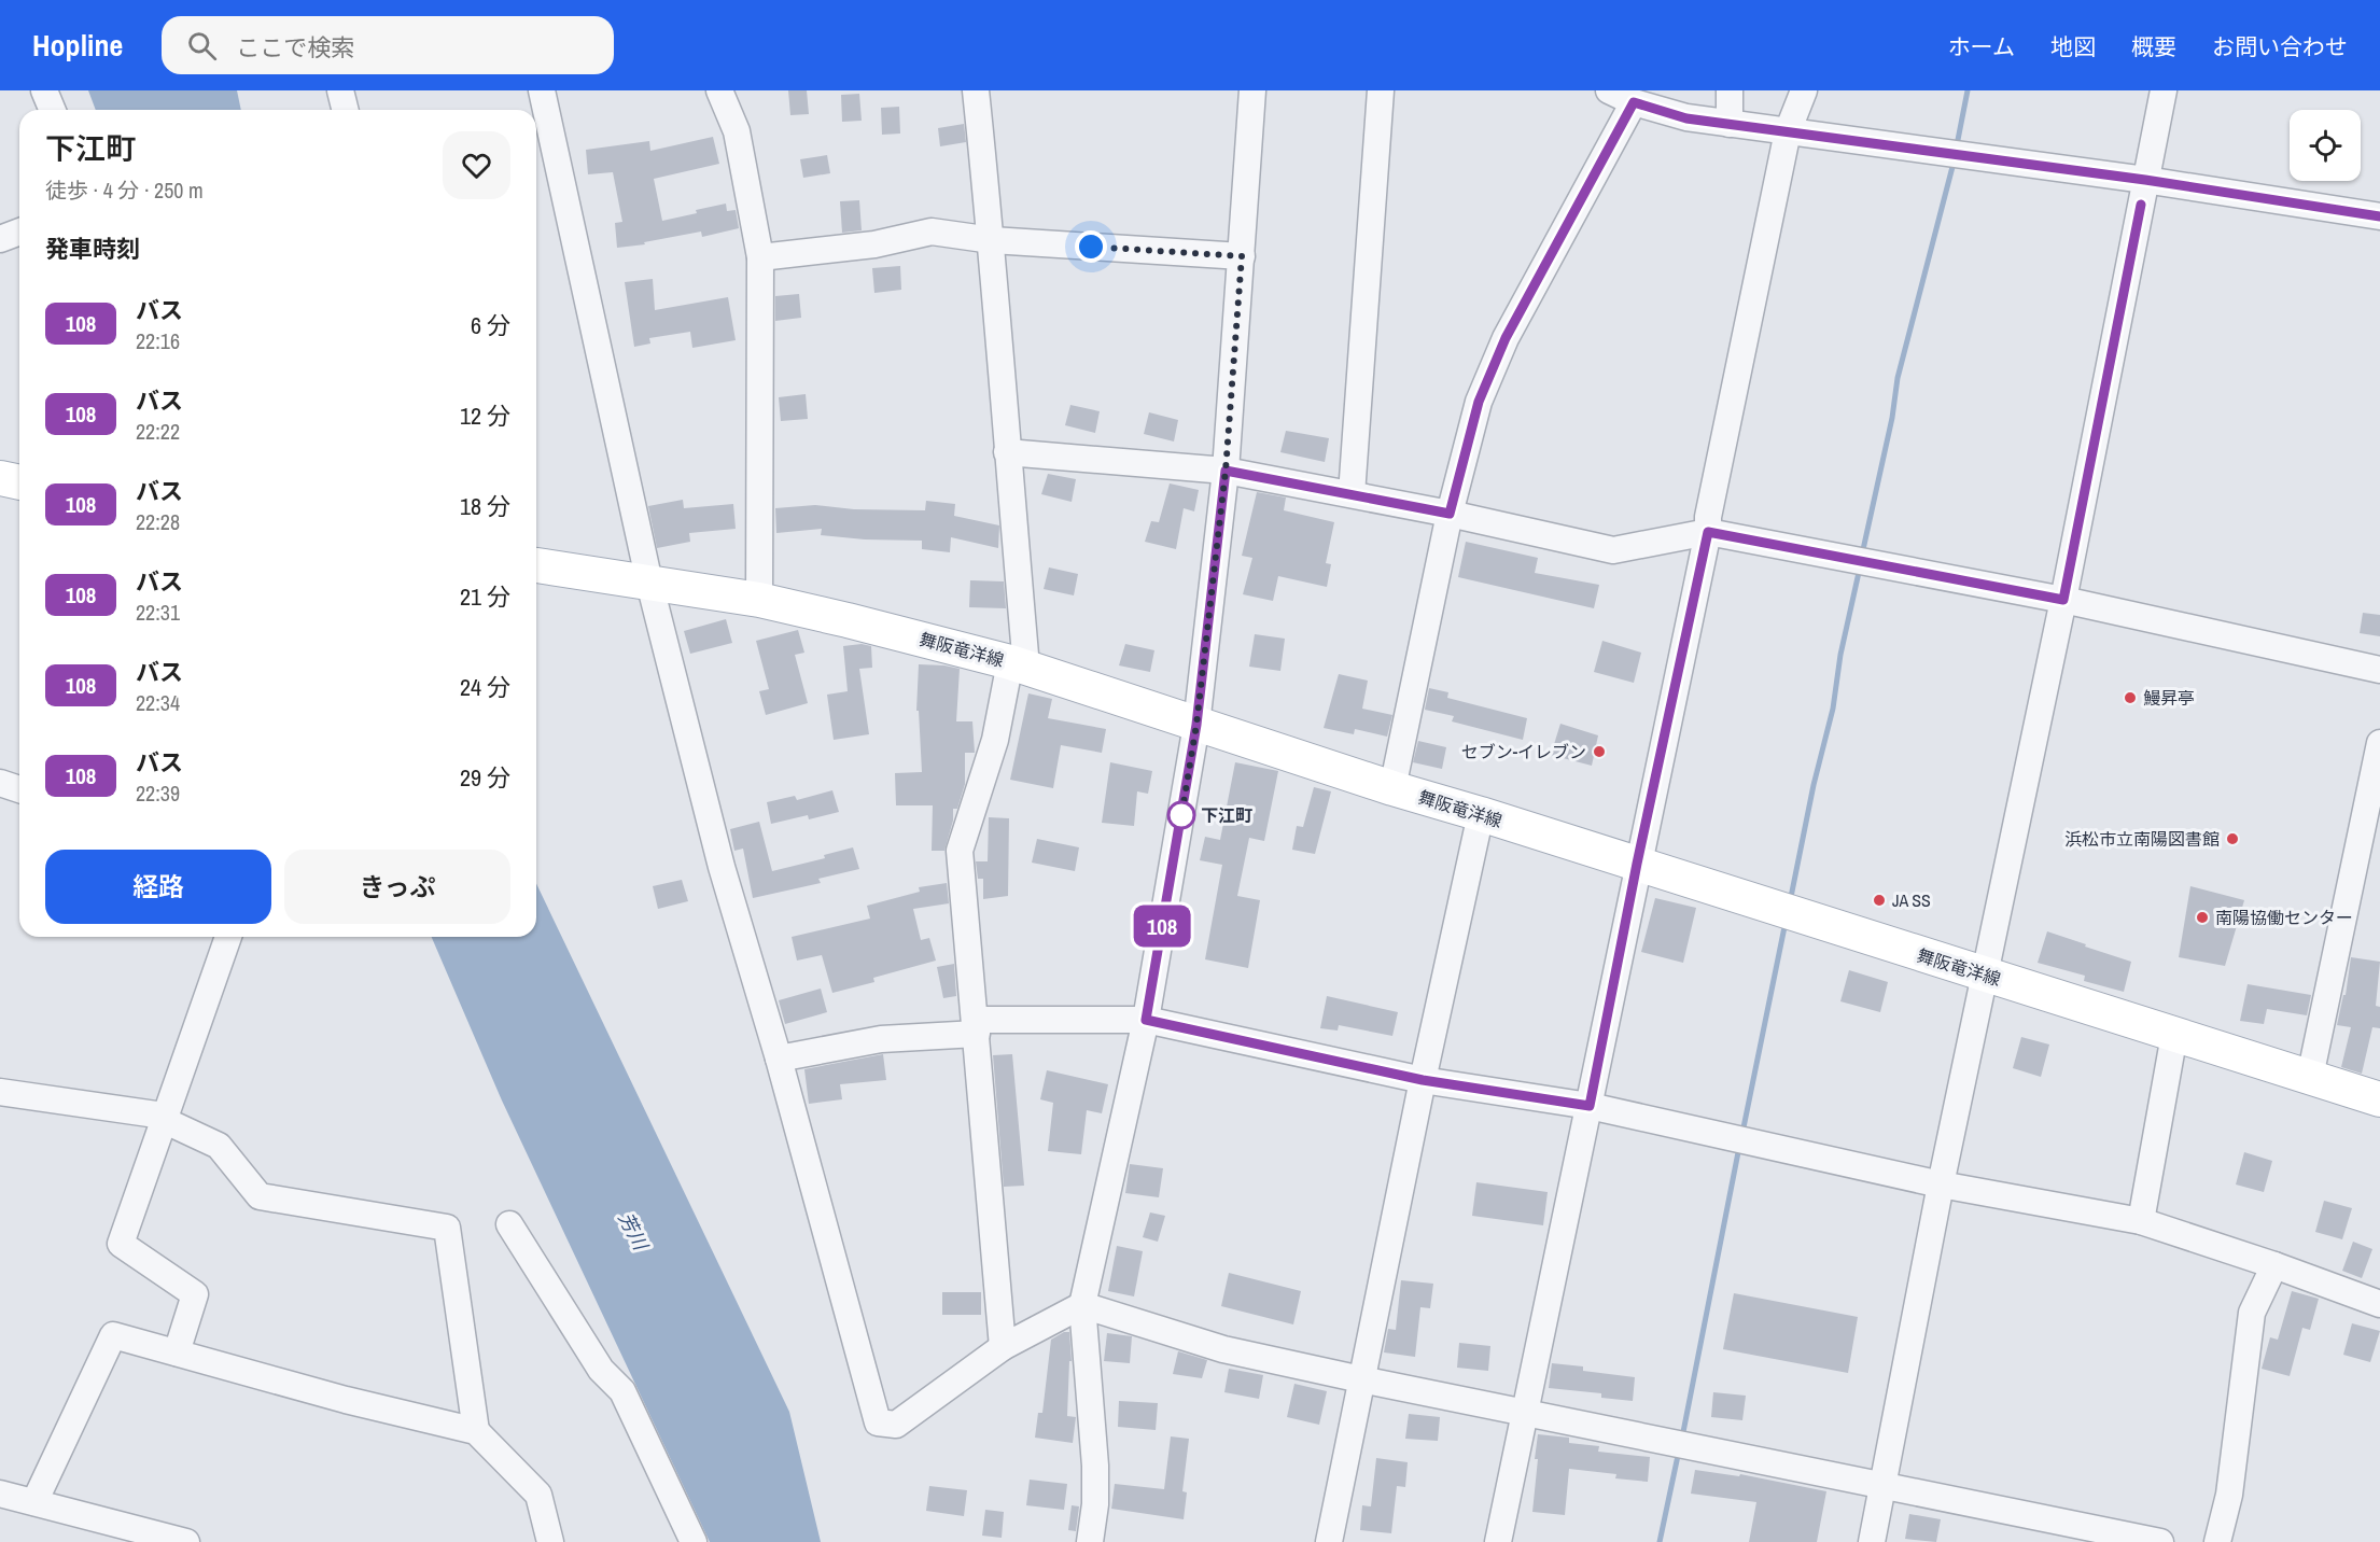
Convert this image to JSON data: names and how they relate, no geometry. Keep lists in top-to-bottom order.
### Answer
{
  "streets": {
    "main road": ["舞阪竜洋線"]
  },
  "water": ["芳川"],
  "places": [
    "鰻昇亭",
    "セブン-イレブン",
    "下江町",
    "浜松市立南陽図書館",
    "JA SS",
    "南陽協働センター"
  ],
  "lines": ["bus line 108"],
  "page": {
    "header": "Hopline",
    "search": "ここで検索",
    "nav": [
      "ホーム",
      "地図",
      "概要",
      "お問い合わせ"
    ],
    "on_map": "108",
    "heading": [
      ["下江町", "徒歩 · 4 分 · 250 m"],
      "発車時刻"
    ],
    "list": [
      {
        "mark": "108",
        "name": "バス",
        "note": "22:16",
        "value": "6 分"
      },
      {
        "mark": "108",
        "name": "バス",
        "note": "22:22",
        "value": "12 分"
      },
      {
        "mark": "108",
        "name": "バス",
        "note": "22:28",
        "value": "18 分"
      },
      {
        "mark": "108",
        "name": "バス",
        "note": "22:31",
        "value": "21 分"
      },
      {
        "mark": "108",
        "name": "バス",
        "note": "22:34",
        "value": "24 分"
      },
      {
        "mark": "108",
        "name": "バス",
        "note": "22:39",
        "value": "29 分"
      }
    ],
    "buttons": ["経路", "きっぷ"]
  }
}
